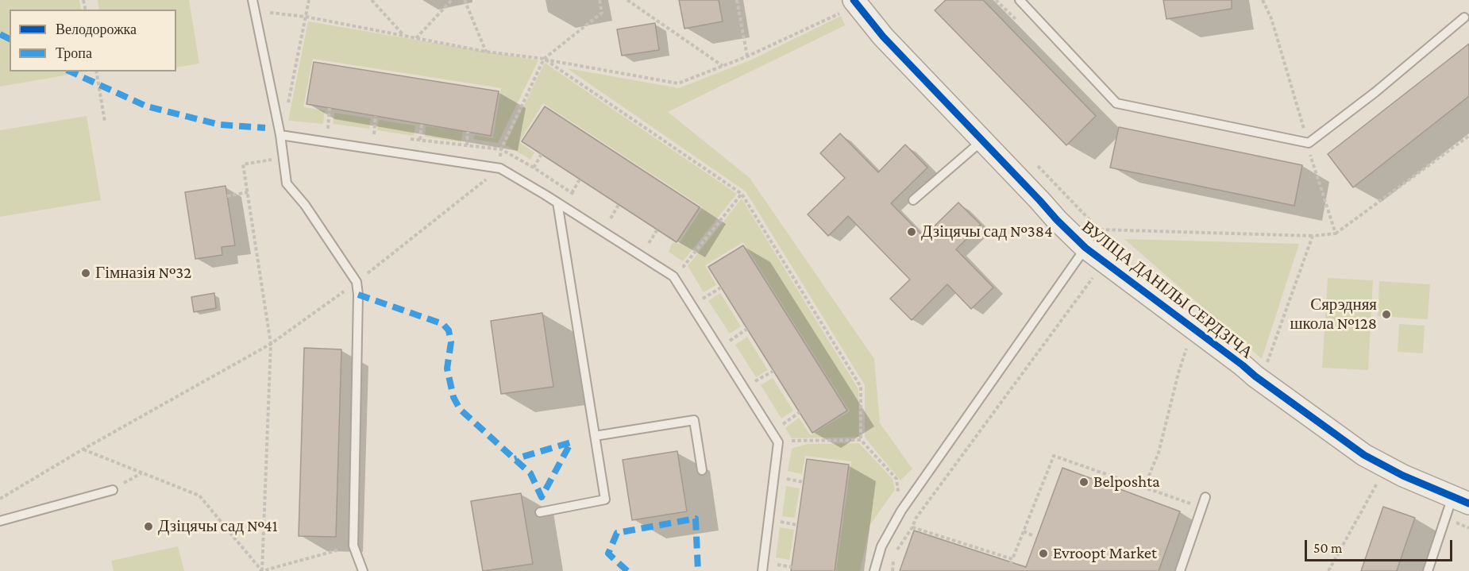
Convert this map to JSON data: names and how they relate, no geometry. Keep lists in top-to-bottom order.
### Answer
{
  "streets": {
    "street": ["ВУЛІЦА ДАНІЛЫ СЕРДЗІЧА"]
  },
  "places": [
    "Дзіцячы сад №384",
    "Гімназія №32",
    "Сярэдняя школа №128",
    "Belposhta",
    "Дзіцячы сад №41",
    "Evroopt Market"
  ],
  "legend": ["Велодорожка", "Тропа"],
  "scale_bar": "50 m"
}
